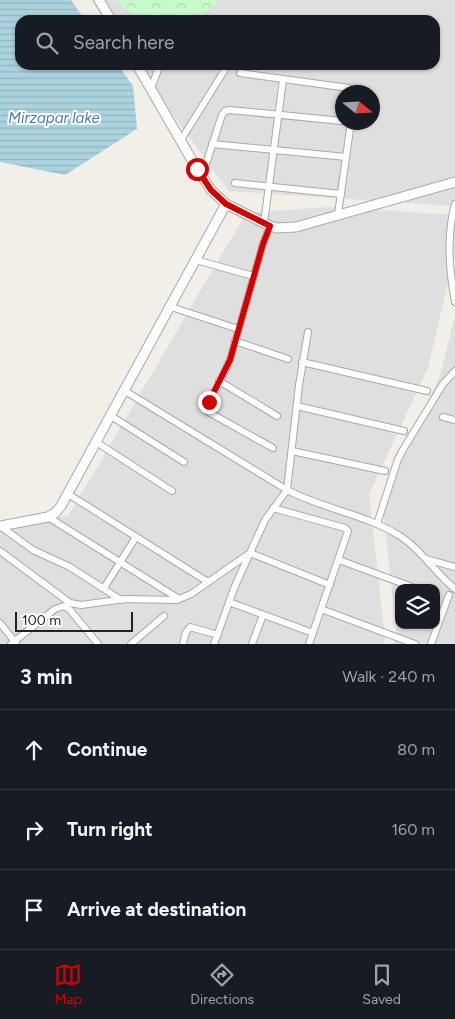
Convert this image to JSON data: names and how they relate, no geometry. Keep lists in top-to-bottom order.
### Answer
{
  "water": ["Mirzapar lake"],
  "scale_bar": "100 m",
  "north": "right",
  "page": {
    "search": "Search here",
    "scale": "100 m",
    "heading": ["3 min", "Walk · 240 m"],
    "list": [
      ["Continue", "80 m"],
      ["Turn right", "160 m"],
      "Arrive at destination"
    ],
    "nav": ["Map", "Directions", "Saved"]
  }
}
